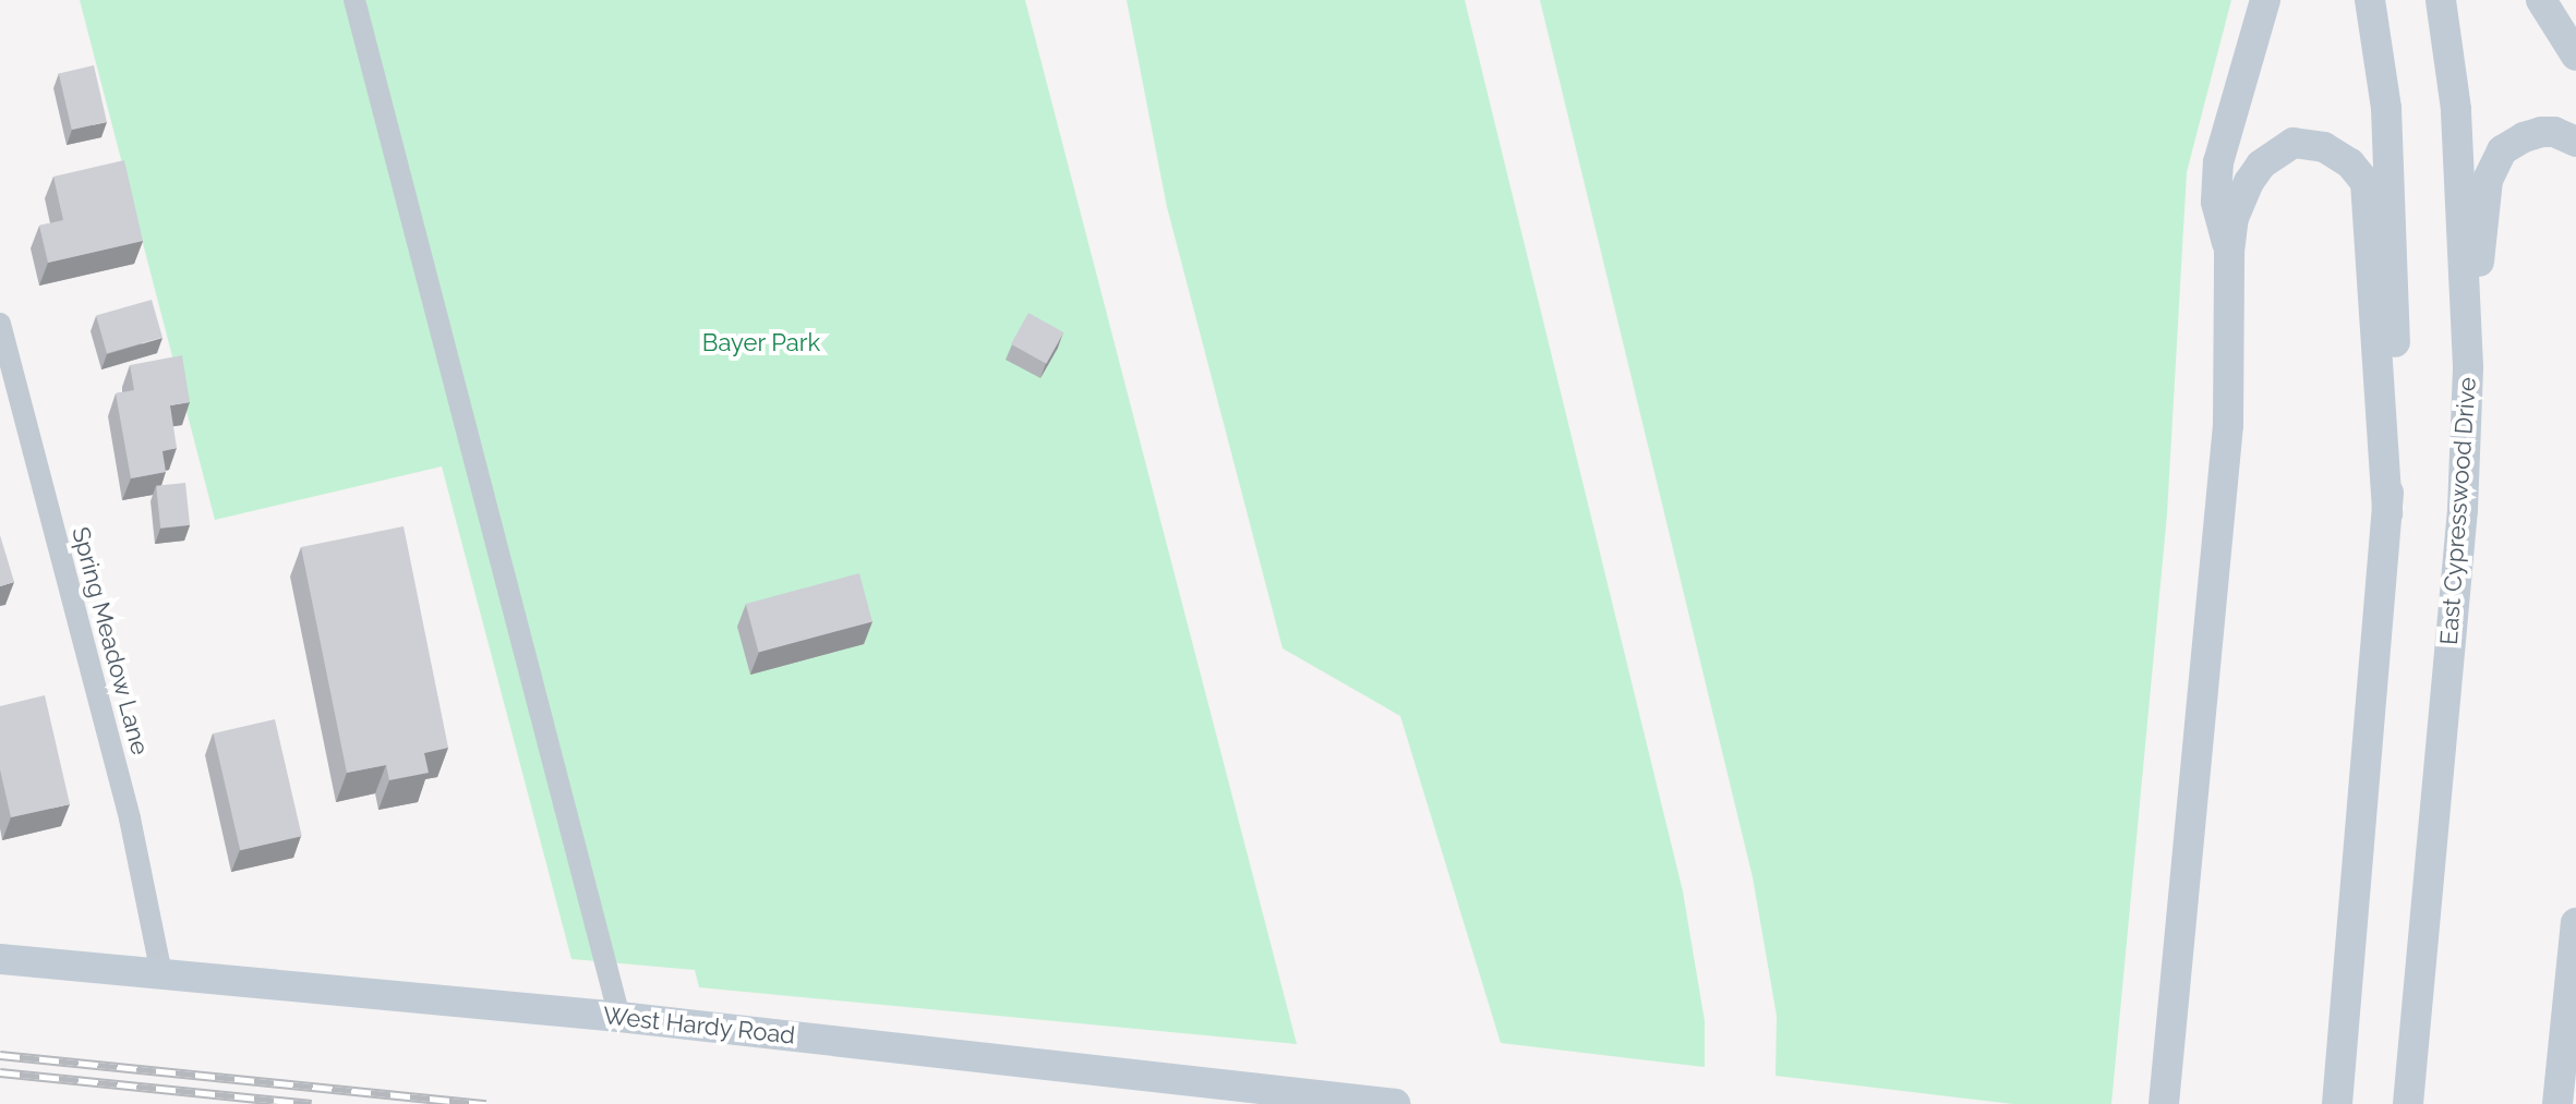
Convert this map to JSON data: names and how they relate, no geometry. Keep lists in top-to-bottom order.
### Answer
{
  "streets": {
    "main road": ["East Cypresswood Drive", "West Hardy Road"],
    "street": ["Spring Meadow Lane"]
  },
  "crossings": [
    ["Spring Meadow Lane", "West Hardy Road"]
  ],
  "parks": ["Bayer Park"]
}
